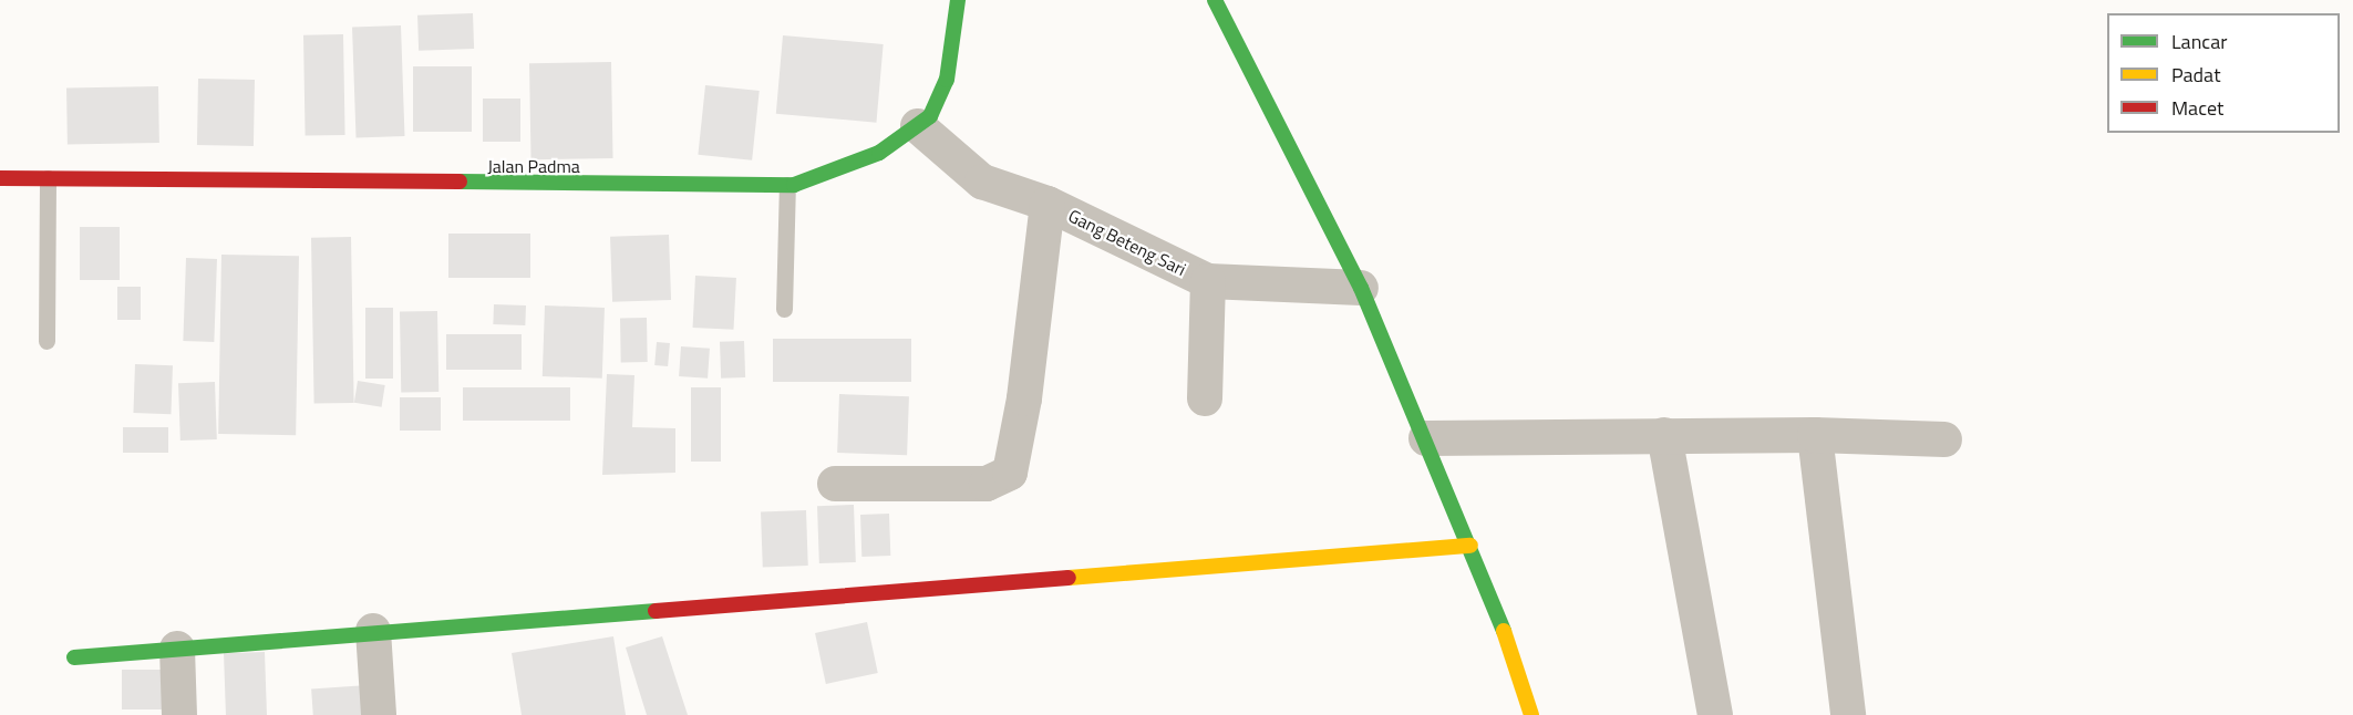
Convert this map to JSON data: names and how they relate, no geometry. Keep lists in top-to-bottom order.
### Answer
{
  "streets": {
    "street": ["Jalan Padma", "Gang Beteng Sari"]
  },
  "crossings": [
    ["Jalan Padma", "Gang Beteng Sari"]
  ],
  "legend": ["Lancar", "Padat", "Macet"]
}
